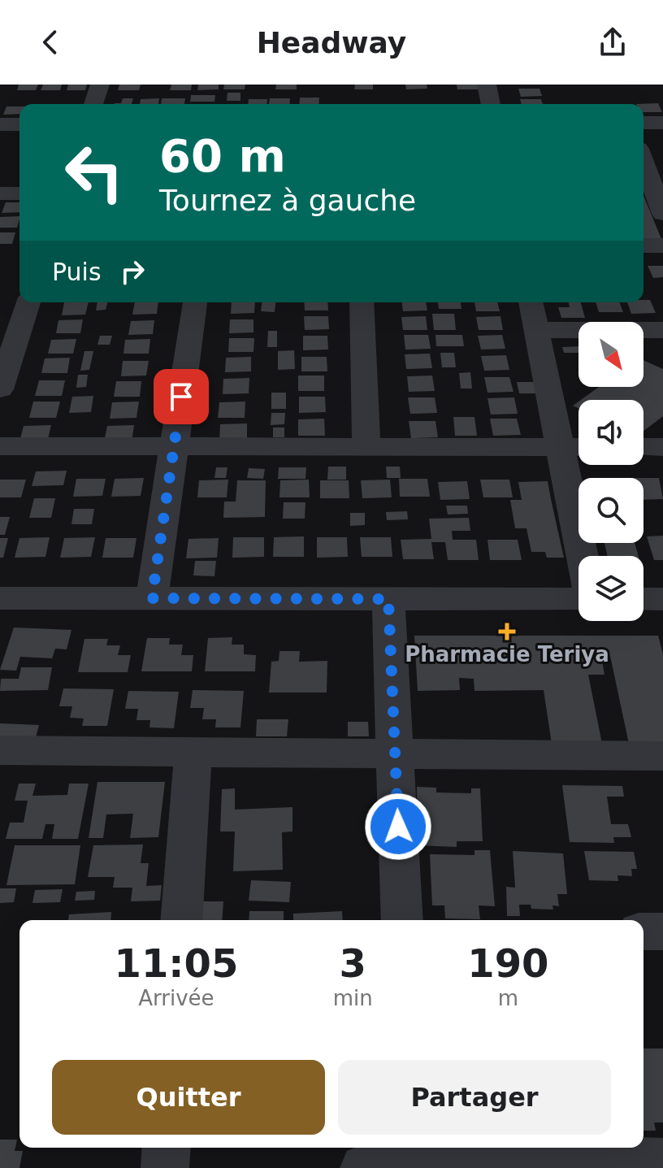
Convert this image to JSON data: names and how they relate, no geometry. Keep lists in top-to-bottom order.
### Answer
{
  "places": {
    "health": ["Pharmacie Teriya"]
  },
  "north": "bottom right",
  "page": {
    "header": "Headway",
    "turn": ["60 m", "Tournez à gauche"],
    "then": "Puis",
    "eta": [
      "11:05",
      "Arrivée",
      "3",
      "min",
      "190",
      "m"
    ],
    "buttons": ["Quitter", "Partager"]
  }
}
